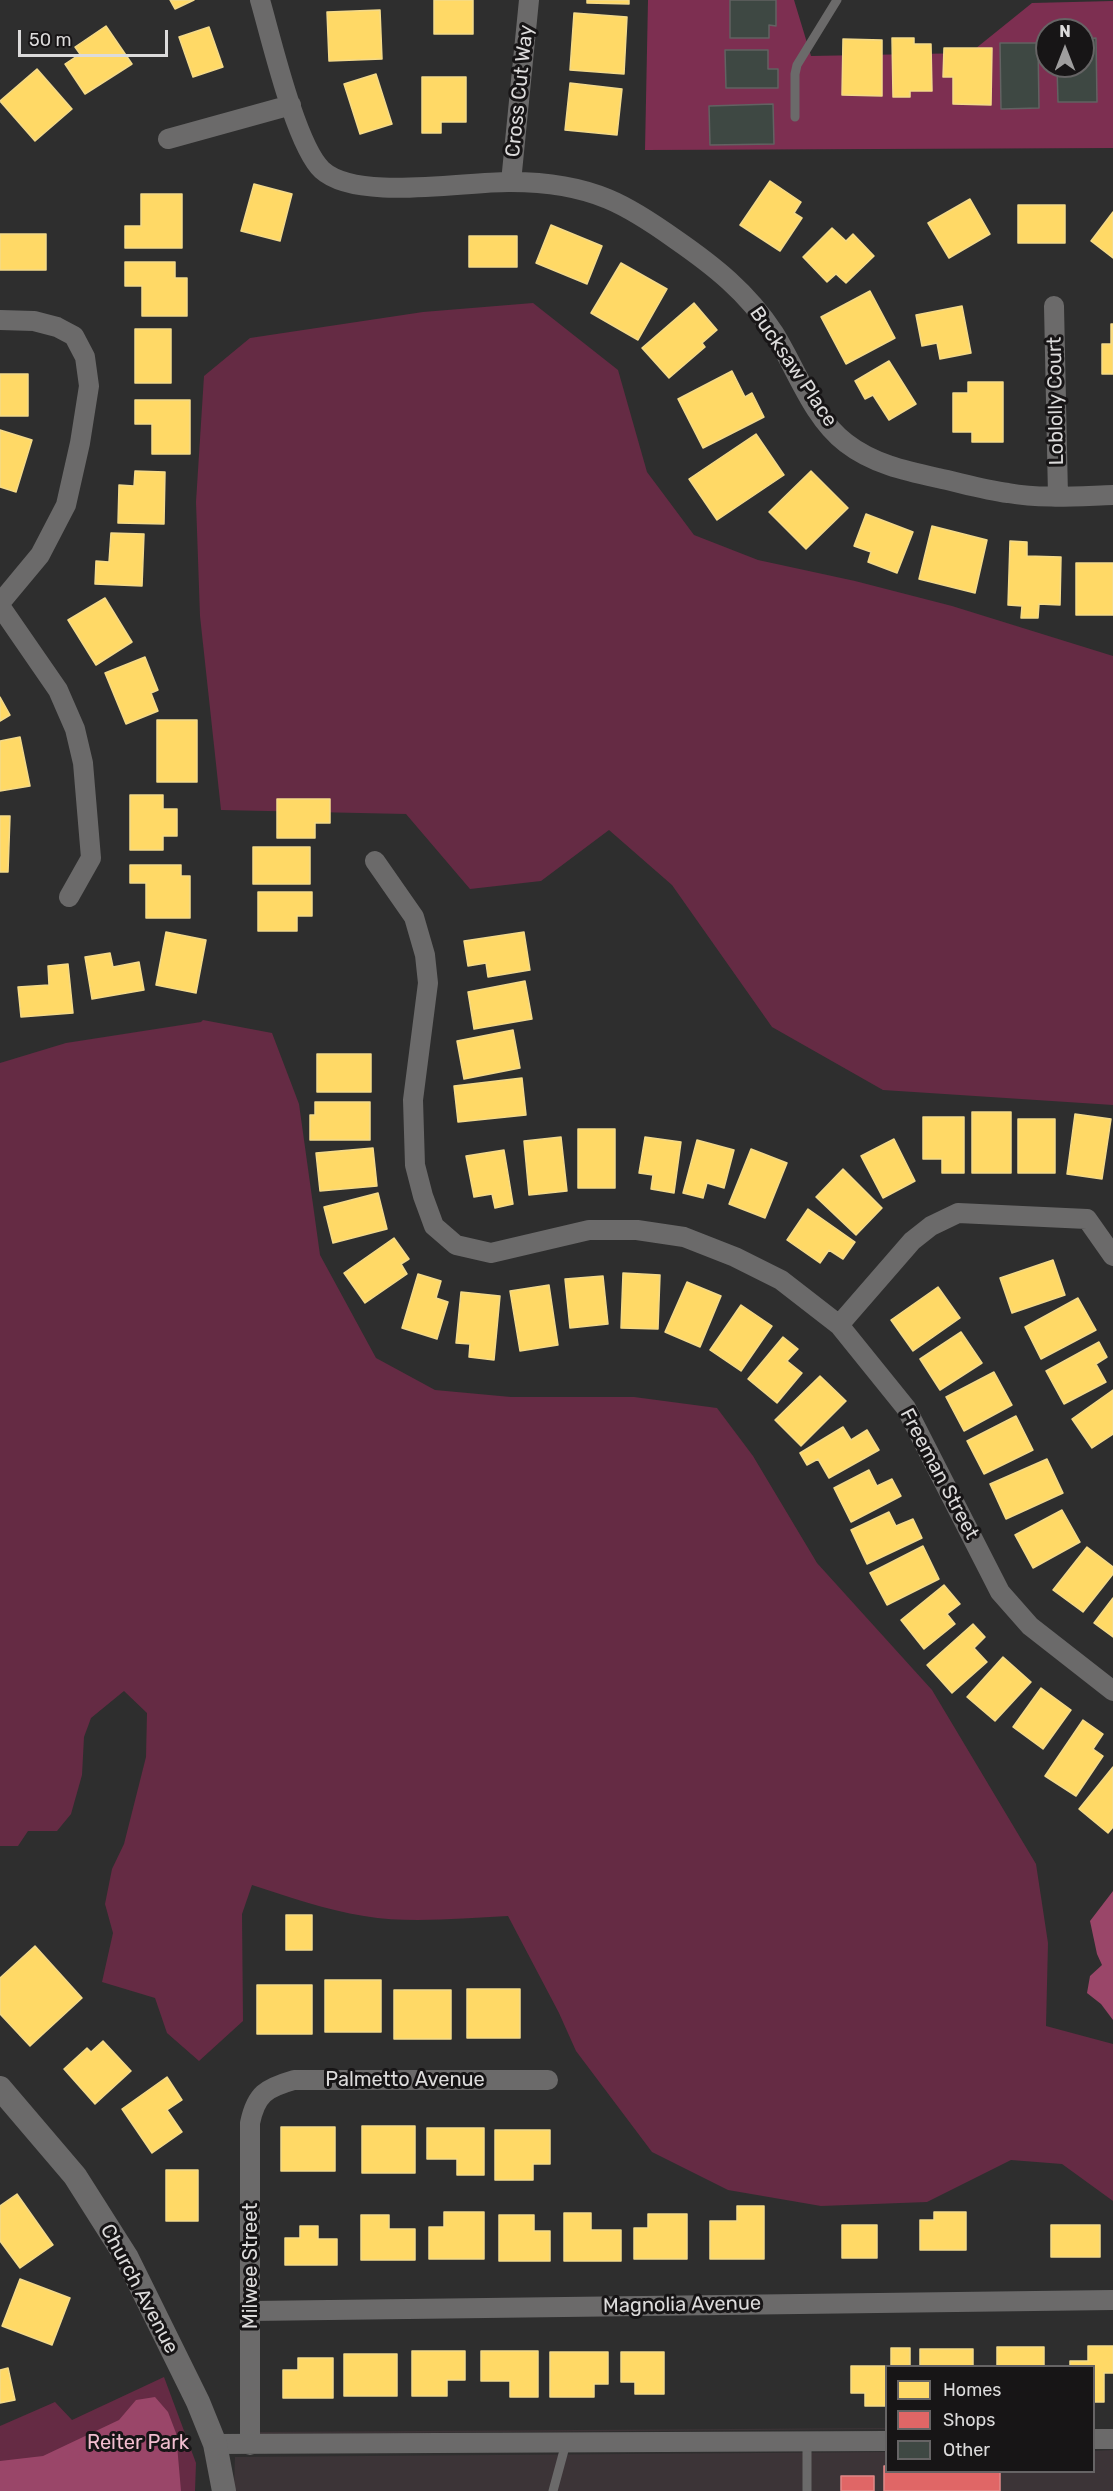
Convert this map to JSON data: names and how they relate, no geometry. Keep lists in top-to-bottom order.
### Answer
{
  "streets": {
    "street": [
      "Cross Cut Way",
      "Bucksaw Place",
      "Loblolly Court",
      "Freeman Street",
      "Palmetto Avenue",
      "Milwee Street",
      "Church Avenue",
      "Magnolia Avenue"
    ]
  },
  "crossings": [
    ["Cross Cut Way", "Bucksaw Place"],
    ["Bucksaw Place", "Loblolly Court"],
    ["Palmetto Avenue", "Milwee Street"],
    ["Milwee Street", "Magnolia Avenue"]
  ],
  "parks": ["Reiter Park"],
  "legend": ["Homes", "Shops", "Other"],
  "scale_bar": "50 m",
  "north": "top"
}
